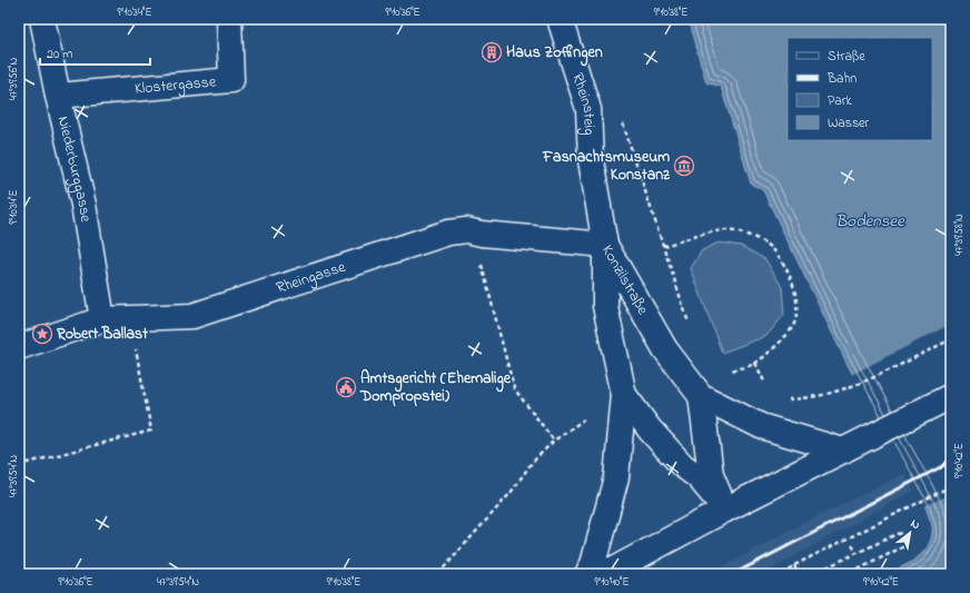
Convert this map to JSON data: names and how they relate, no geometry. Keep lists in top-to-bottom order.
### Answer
{
  "streets": {
    "street": [
      "Klostergasse",
      "Rheinsteig",
      "Niederburggasse",
      "Rheingasse",
      "Konzilstraße"
    ]
  },
  "crossings": [
    ["Klostergasse", "Niederburggasse"],
    ["Rheinsteig", "Rheingasse"],
    ["Rheinsteig", "Konzilstraße"],
    ["Niederburggasse", "Rheingasse"],
    ["Rheingasse", "Konzilstraße"]
  ],
  "water": ["Bodensee"],
  "places": {
    "building": ["Haus Zoffingen"],
    "museum": ["Fasnachtsmuseum Konstanz"],
    "place": ["Robert Ballast"],
    "public building": ["Amtsgericht (Ehemalige Dompropstei)"]
  },
  "legend": [
    "Straße",
    "Bahn",
    "Park",
    "Wasser"
  ],
  "scale_bar": "20 m",
  "north": "top right",
  "coordinates": [
    "9°10'34\"E",
    "9°10'36\"E",
    "9°10'38\"E",
    "47°39'56\"N",
    "47°39'58\"N",
    "9°10'42\"E",
    "47°39'54\"N",
    "9°10'40\"E"
  ]
}
